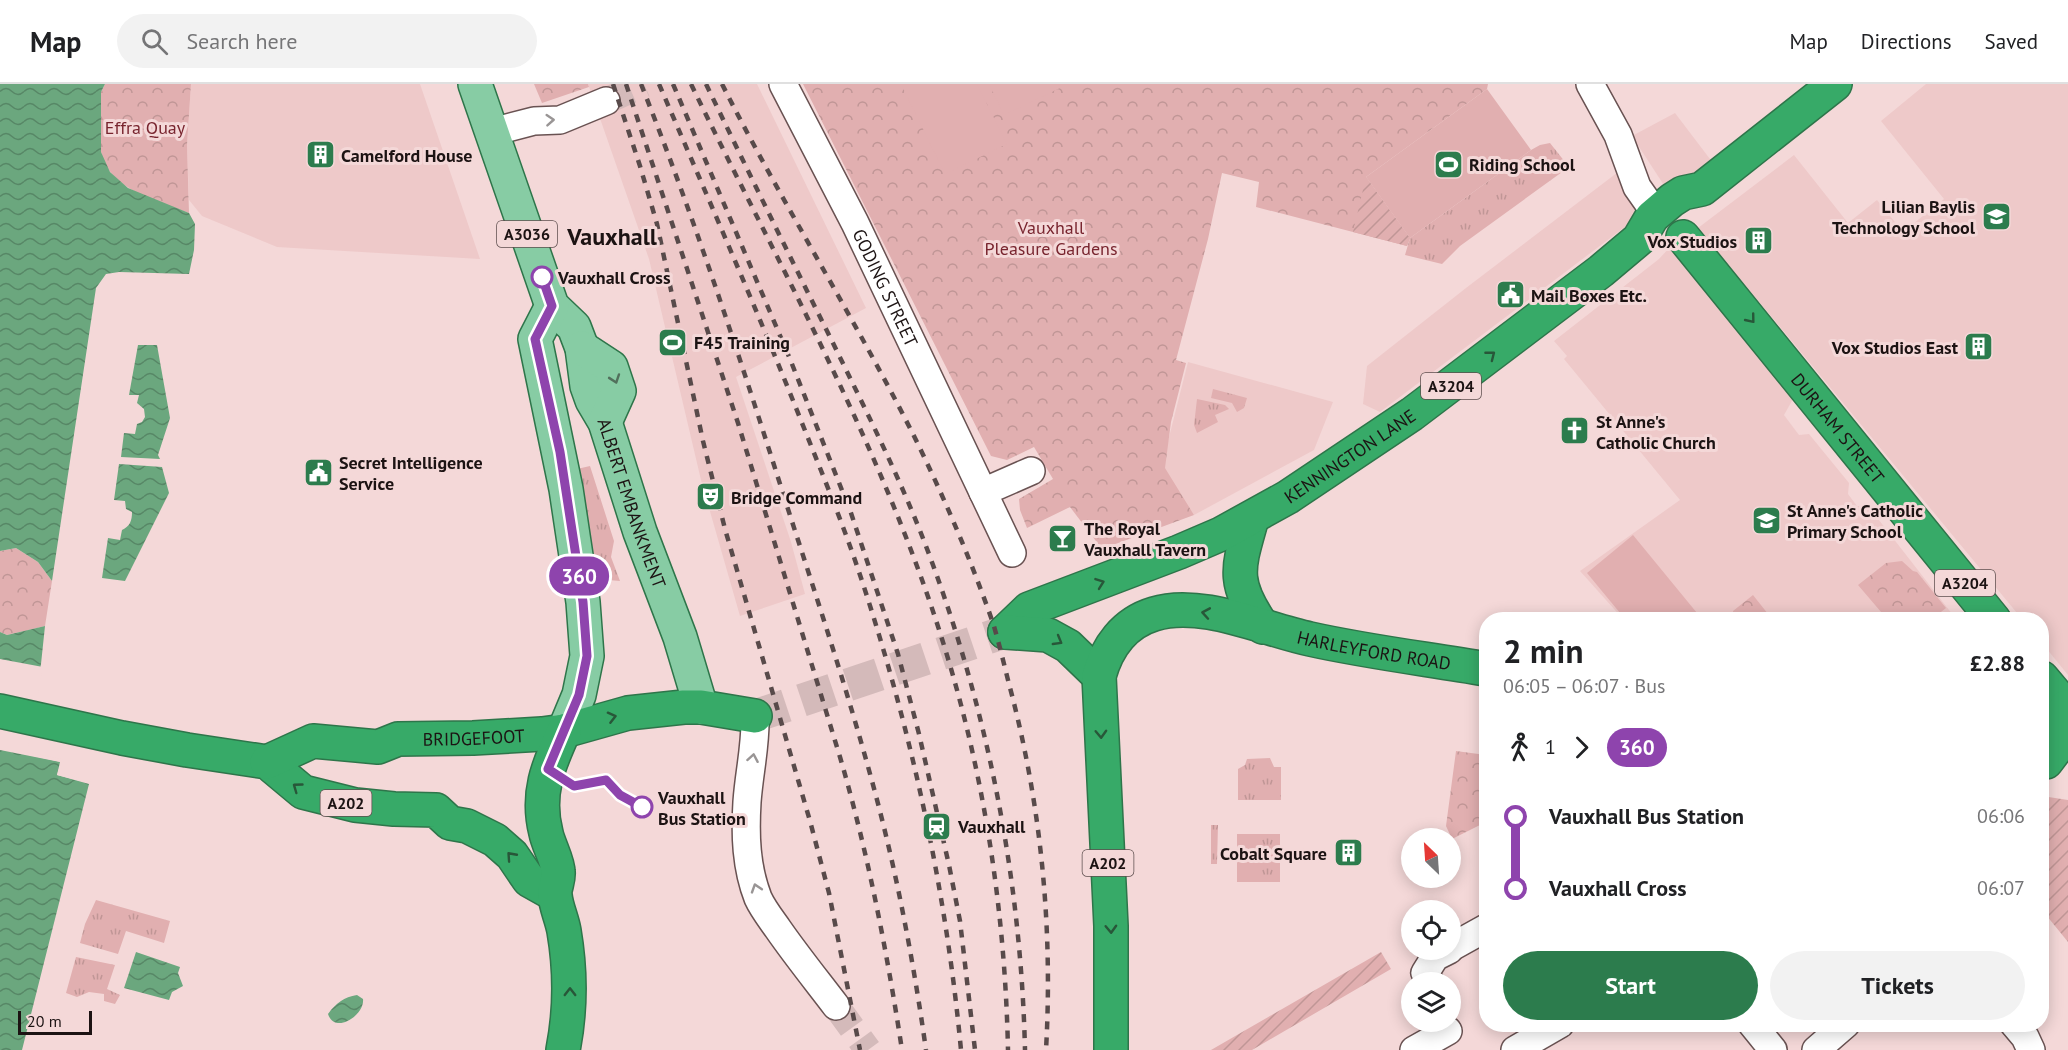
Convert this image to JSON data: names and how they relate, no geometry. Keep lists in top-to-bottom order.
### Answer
{
  "streets": {
    "highway": [
      "A3204",
      "DURHAM STREET",
      "KENNINGTON LANE",
      "HARLEYFORD ROAD",
      "BRIDGEFOOT",
      "A202"
    ],
    "main road": ["A3036", "ALBERT EMBANKMENT"],
    "street": ["GODING STREET"]
  },
  "crossings": [
    ["A3036", "ALBERT EMBANKMENT"],
    ["DURHAM STREET", "KENNINGTON LANE"],
    ["KENNINGTON LANE", "HARLEYFORD ROAD"],
    ["KENNINGTON LANE", "A202"],
    ["ALBERT EMBANKMENT", "BRIDGEFOOT"],
    ["HARLEYFORD ROAD", "A202"],
    ["BRIDGEFOOT", "A202"]
  ],
  "one_way": ["DURHAM STREET", "KENNINGTON LANE", "HARLEYFORD ROAD"],
  "districts": ["Vauxhall"],
  "parks": ["Effra Quay", "Vauxhall Pleasure Gardens"],
  "places": {
    "building": [
      "Camelford House",
      "Vox Studios",
      "Vox Studios East",
      "Cobalt Square"
    ],
    "sports": ["Riding School", "F45 Training"],
    "school or university": ["Lilian Baylis Technology School", "St Anne's Catholic Primary School"],
    "other": ["Vauxhall Cross", "Vauxhall Bus Station"],
    "public building": ["Mail Boxes Etc.", "Secret Intelligence Service"],
    "church": ["St Anne's Catholic Church"],
    "theatre": ["Bridge Command"],
    "bar": ["The Royal Vauxhall Tavern"],
    "station": ["Vauxhall"]
  },
  "lines": ["bus line 360"],
  "scale_bar": "20 m",
  "north": "top left",
  "page": {
    "header": "Map",
    "search": "Search here",
    "nav": ["Map", "Directions", "Saved"],
    "on_map": "360",
    "heading": ["2 min", "06:05 – 06:07 · Bus", "£2.88"],
    "legs": ["1", "360"],
    "list": [
      {
        "name": "Vauxhall Bus Station",
        "value": "06:06"
      },
      {
        "name": "Vauxhall Cross",
        "value": "06:07"
      }
    ],
    "buttons": ["Start", "Tickets"],
    "scale": "20 m"
  }
}
